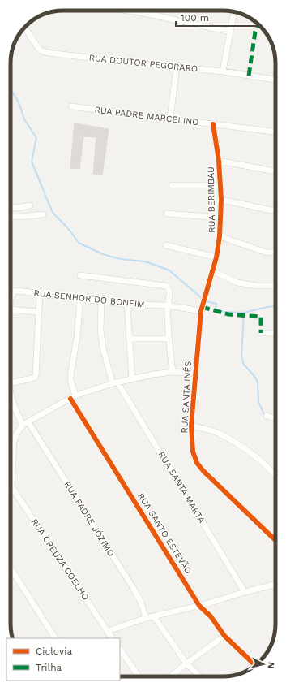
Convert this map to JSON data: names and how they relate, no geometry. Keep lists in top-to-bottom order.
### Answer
{
  "streets": {
    "street": [
      "RUA DOUTOR PEGORARO",
      "RUA PADRE MARCELINO",
      "RUA BERIMBAU",
      "RUA SENHOR DO BONFIM",
      "RUA SANTA INÊS",
      "RUA SANTA MARTA",
      "RUA PADRE JÓZIMO",
      "RUA SANTO ESTEVÃO",
      "RUA CREUZA COELHO"
    ]
  },
  "crossings": [
    ["RUA PADRE MARCELINO", "RUA BERIMBAU"],
    ["RUA BERIMBAU", "RUA SENHOR DO BONFIM"],
    ["RUA BERIMBAU", "RUA SANTA INÊS"],
    ["RUA SENHOR DO BONFIM", "RUA SANTA INÊS"],
    ["RUA SENHOR DO BONFIM", "RUA SANTA MARTA"],
    ["RUA SENHOR DO BONFIM", "RUA SANTO ESTEVÃO"]
  ],
  "legend": ["Ciclovia", "Trilha"],
  "scale_bar": "100 m",
  "north": "right"
}
